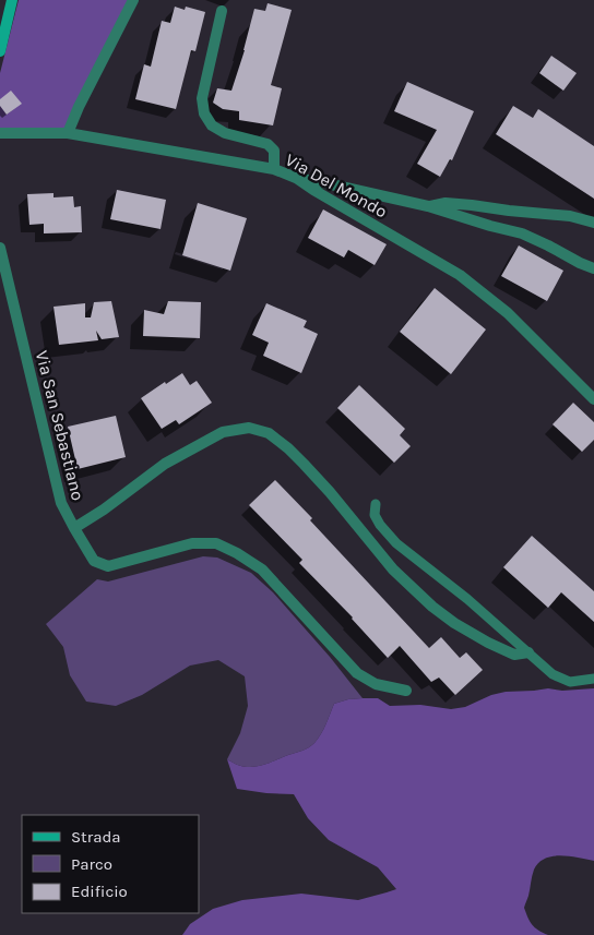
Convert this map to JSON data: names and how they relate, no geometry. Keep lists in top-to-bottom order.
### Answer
{
  "streets": {
    "street": ["Via Del Mondo", "Via San Sebastiano"]
  },
  "legend": ["Strada", "Parco", "Edificio"]
}
